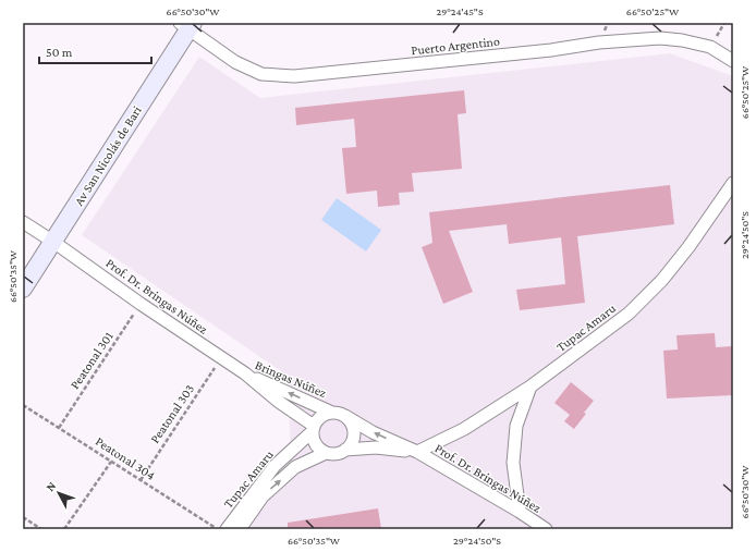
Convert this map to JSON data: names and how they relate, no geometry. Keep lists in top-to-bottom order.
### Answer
{
  "streets": {
    "street": [
      "Puerto Argentino",
      "Av San Nicolás de Bari",
      "Prof. Dr. Bringas Núñez",
      "Tupac Amaru",
      "Bringas Núñez"
    ],
    "path": ["Peatonal 301", "Peatonal 303", "Peatonal 304"]
  },
  "crossings": [
    ["Puerto Argentino", "Av San Nicolás de Bari"],
    ["Av San Nicolás de Bari", "Prof. Dr. Bringas Núñez"],
    ["Prof. Dr. Bringas Núñez", "Tupac Amaru"],
    ["Prof. Dr. Bringas Núñez", "Peatonal 301"],
    ["Prof. Dr. Bringas Núñez", "Bringas Núñez"],
    ["Prof. Dr. Bringas Núñez", "Peatonal 303"],
    ["Tupac Amaru", "Bringas Núñez"],
    ["Peatonal 301", "Peatonal 304"],
    ["Peatonal 303", "Peatonal 304"]
  ],
  "scale_bar": "50 m",
  "north": "top left",
  "coordinates": [
    "66°50'30\"W",
    "29°24'45\"S",
    "66°50'25\"W",
    "29°24'50\"S",
    "66°50'35\"W"
  ]
}
